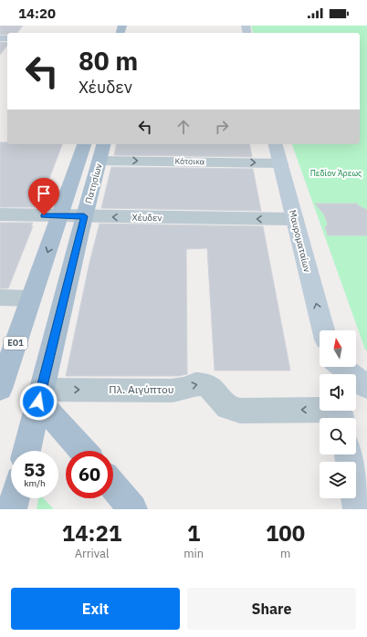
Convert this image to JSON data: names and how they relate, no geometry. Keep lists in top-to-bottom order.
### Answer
{
  "streets": {
    "main road": ["Πατησίων", "Μαυροματαίων", "ΕΟ1"],
    "street": ["Κότσικα", "Χέυδεν", "Πλ. Αιγύπτου"]
  },
  "crossings": [
    ["Κότσικα", "Πατησίων"],
    ["Κότσικα", "Μαυροματαίων"],
    ["Πατησίων", "Χέυδεν"],
    ["Πατησίων", "Πλ. Αιγύπτου"],
    ["Χέυδεν", "Μαυροματαίων"],
    ["Χέυδεν", "ΕΟ1"]
  ],
  "one_way": ["Κότσικα", "Χέυδεν", "Μαυροματαίων"],
  "parks": ["Πεδίον Άρεως"],
  "north": "top",
  "page": {
    "status": "14:20",
    "turn": ["80 m", "Χέυδεν"],
    "speed": "53 km/h",
    "limit": "60",
    "eta": [
      "14:21",
      "Arrival",
      "1",
      "min",
      "100",
      "m"
    ],
    "buttons": ["Exit", "Share"]
  }
}
